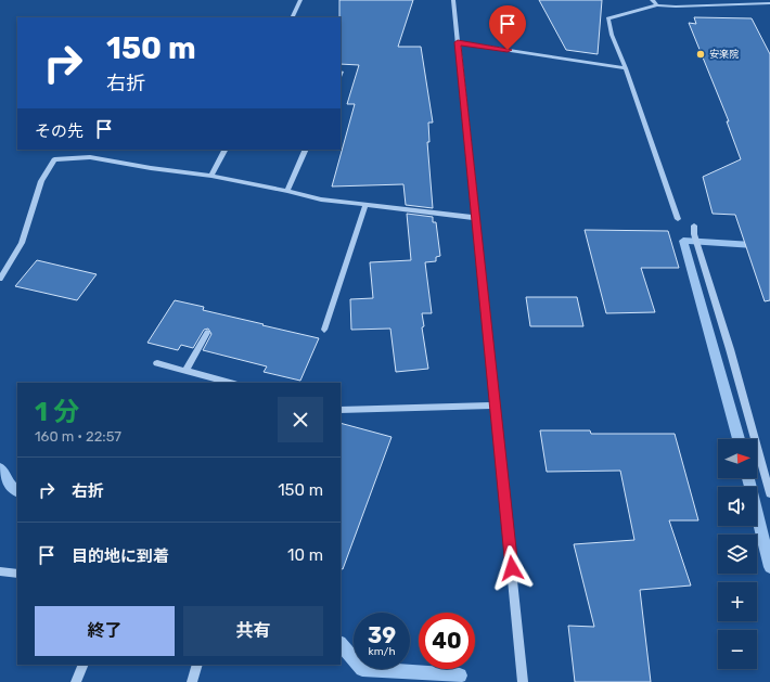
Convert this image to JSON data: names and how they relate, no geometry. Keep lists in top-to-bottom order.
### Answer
{
  "places": ["安楽院"],
  "north": "right",
  "page": {
    "turn": ["150 m", "右折"],
    "then": "その先",
    "heading": ["1 分", "160 m · 22:57"],
    "map_buttons": ["+", "−"],
    "list": [
      {
        "name": "右折",
        "value": "150 m"
      },
      {
        "name": "目的地に到着",
        "value": "10 m"
      }
    ],
    "buttons": ["終了", "共有"],
    "speed": "39 km/h",
    "limit": "40"
  }
}
